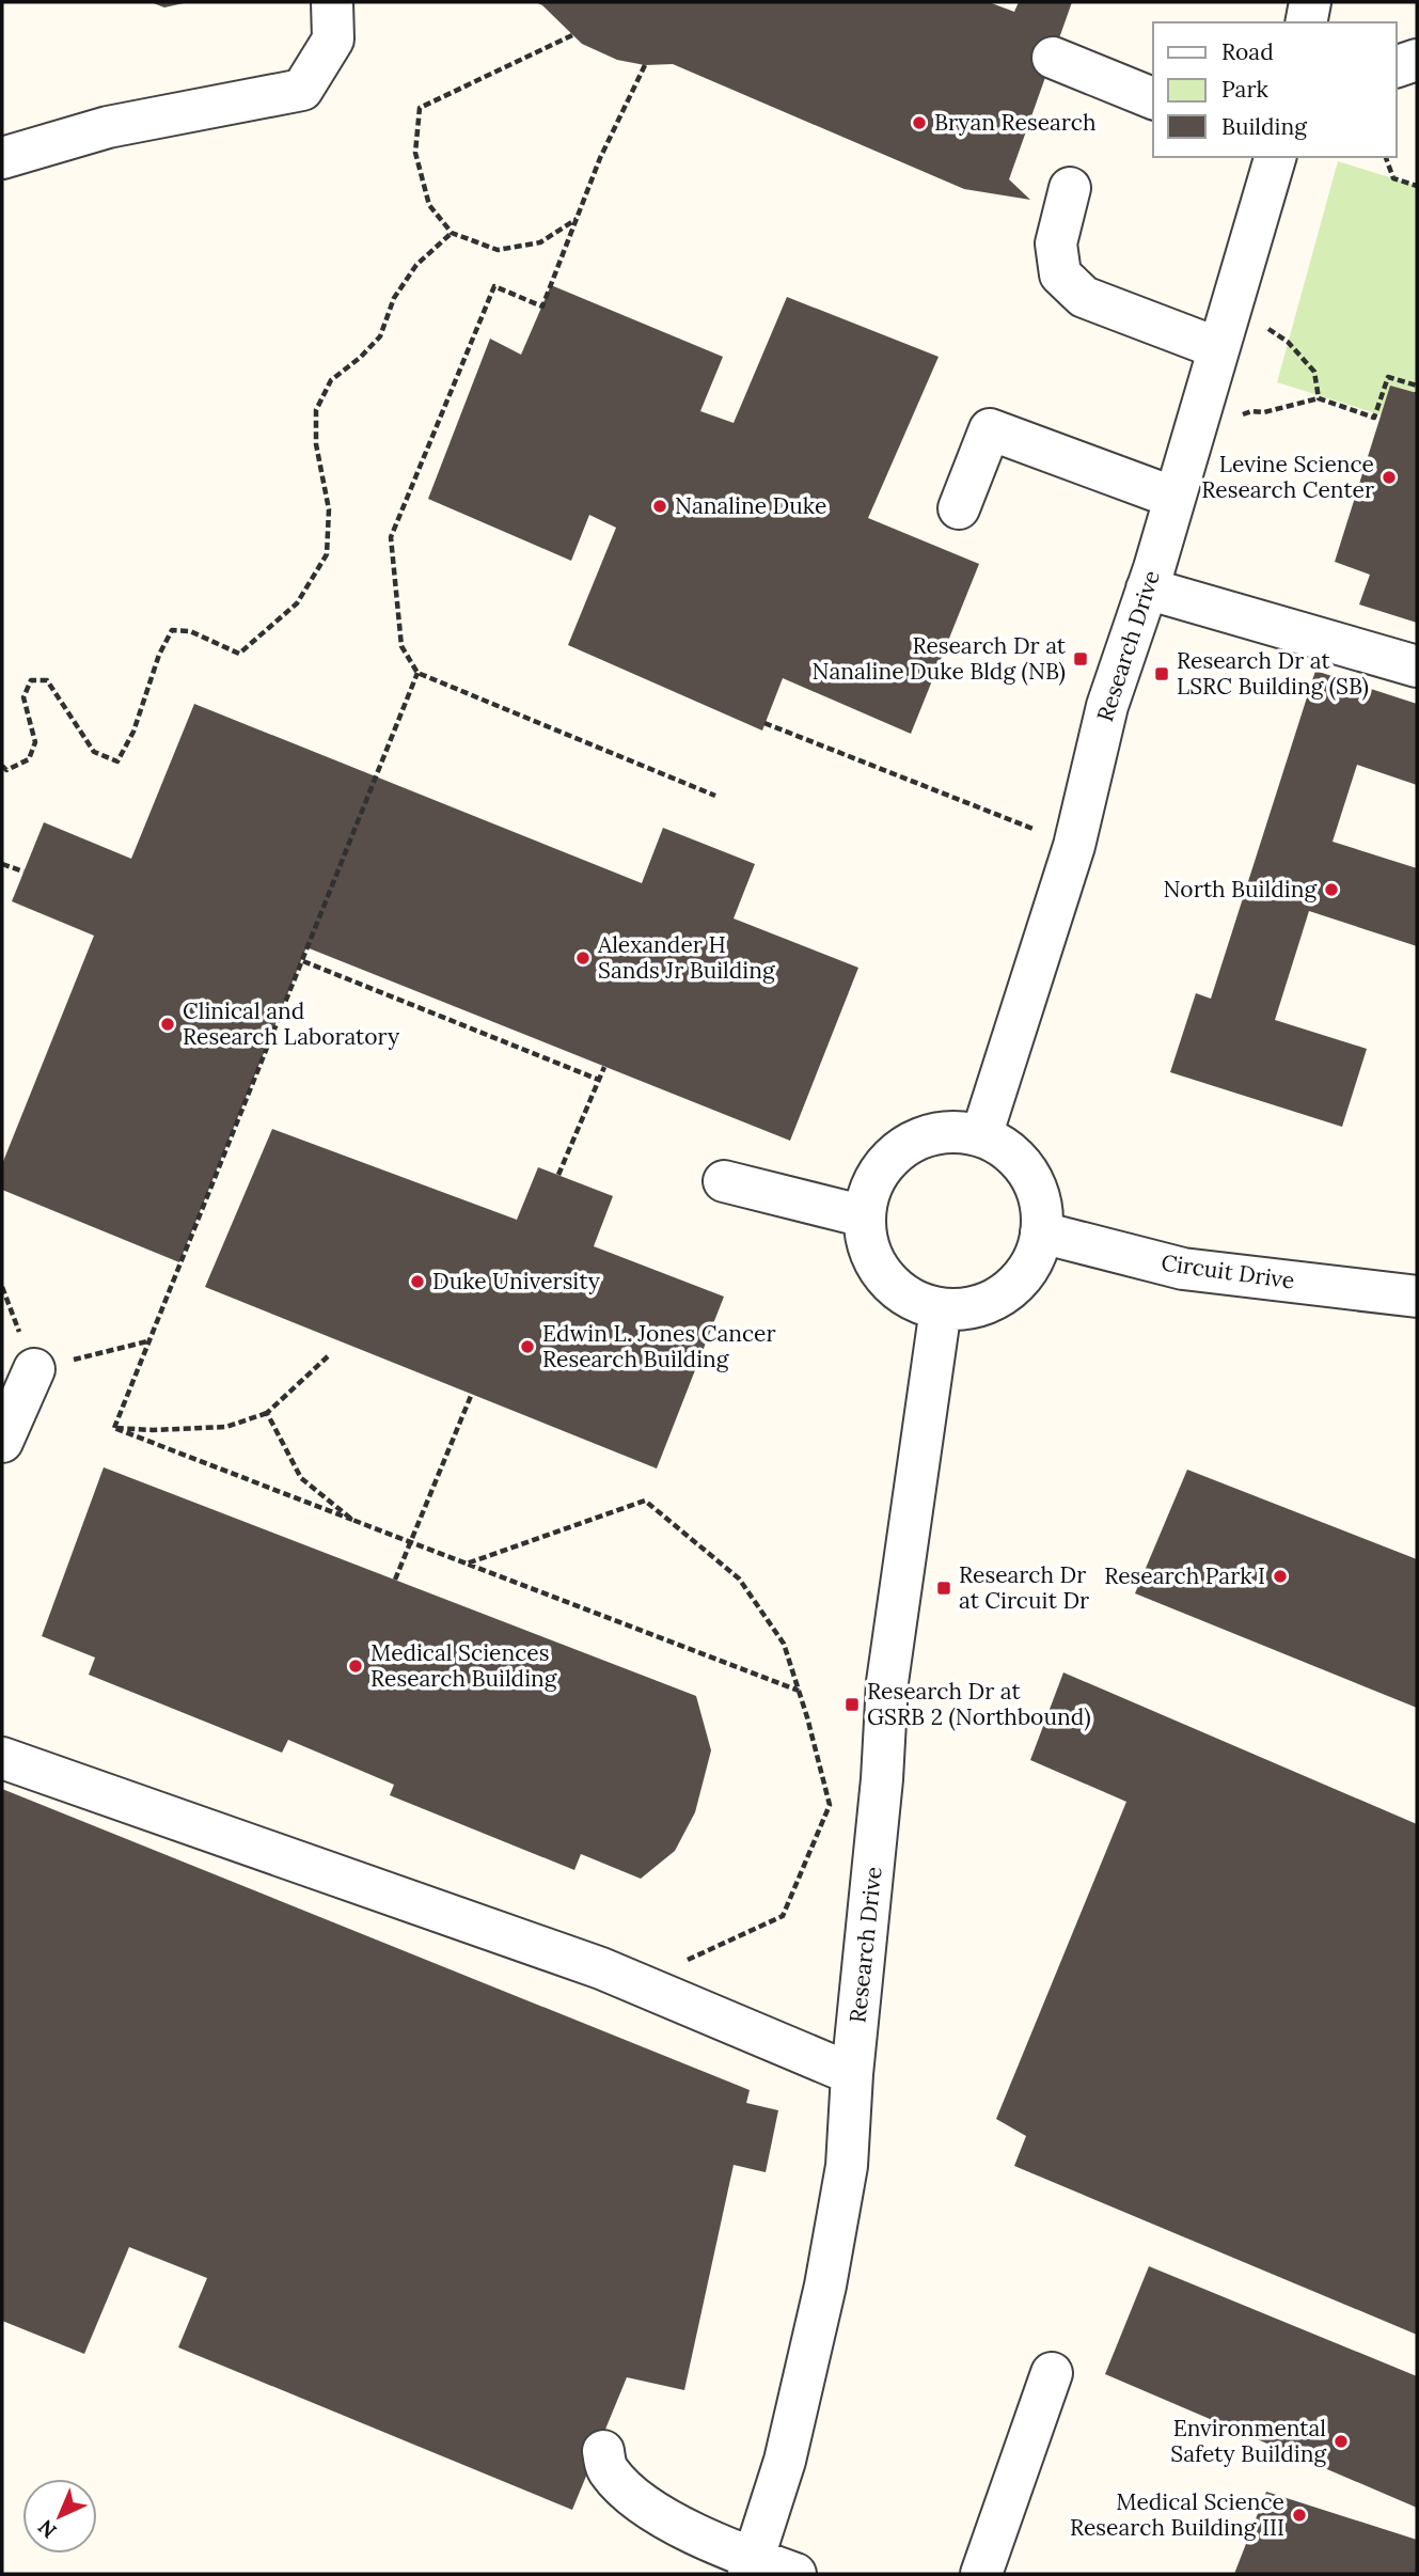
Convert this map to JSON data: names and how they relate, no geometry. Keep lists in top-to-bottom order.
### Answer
{
  "streets": {
    "street": ["Research Drive", "Circuit Drive"]
  },
  "crossings": [
    ["Research Drive", "Circuit Drive"]
  ],
  "places": {
    "other": [
      "Bryan Research",
      "Levine Science Research Center",
      "Nanaline Duke",
      "North Building",
      "Alexander H Sands Jr Building",
      "Clinical and Research Laboratory",
      "Duke University",
      "Edwin L. Jones Cancer Research Building",
      "Research Park I",
      "Medical Sciences Research Building",
      "Environmental Safety Building",
      "Medical Science Research Building III"
    ],
    "transit": [
      "Research Dr at Nanaline Duke Bldg (NB)",
      "Research Dr at LSRC Building (SB)",
      "Research Dr at Circuit Dr",
      "Research Dr at GSRB 2 (Northbound)"
    ]
  },
  "legend": ["Road", "Park", "Building"],
  "north": "bottom left"
}
